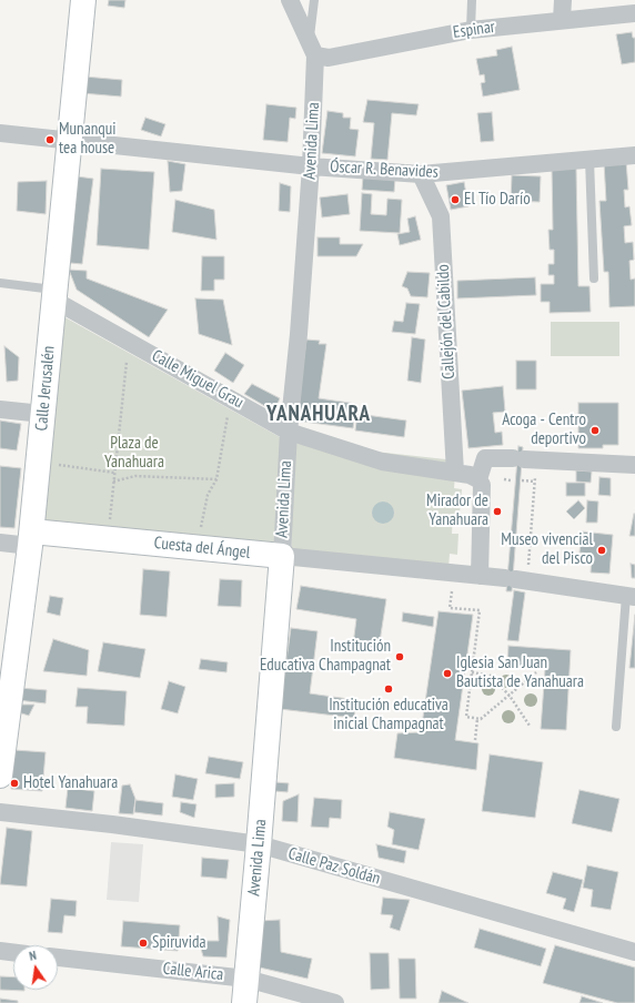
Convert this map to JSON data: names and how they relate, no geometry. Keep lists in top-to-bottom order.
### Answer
{
  "streets": {
    "street": [
      "Espinar",
      "Avenida Lima",
      "Óscar R. Benavides",
      "Callejón del Cabildo",
      "Calle Miguel Grau",
      "Calle Jerusalén",
      "Cuesta del Ángel",
      "Calle Paz Soldán",
      "Calle Arica"
    ]
  },
  "crossings": [
    ["Espinar", "Avenida Lima"],
    ["Avenida Lima", "Óscar R. Benavides"],
    ["Avenida Lima", "Calle Miguel Grau"],
    ["Avenida Lima", "Cuesta del Ángel"],
    ["Avenida Lima", "Calle Paz Soldán"],
    ["Avenida Lima", "Calle Arica"],
    ["Óscar R. Benavides", "Callejón del Cabildo"],
    ["Óscar R. Benavides", "Calle Jerusalén"],
    ["Callejón del Cabildo", "Calle Miguel Grau"],
    ["Calle Miguel Grau", "Calle Jerusalén"],
    ["Calle Jerusalén", "Cuesta del Ángel"]
  ],
  "districts": ["YANAHUARA"],
  "parks": ["Plaza de Yanahuara"],
  "places": [
    "Munanqui tea house",
    "El Tío Darío",
    "Acoga - Centro deportivo",
    "Mirador de Yanahuara",
    "Museo vivencial del Pisco",
    "Institución Educativa Champagnat",
    "Iglesia San Juan Bautista de Yanahuara",
    "Institución educativa inicial Champagnat",
    "Hotel Yanahuara",
    "Spiruvida"
  ],
  "north": "top"
}
